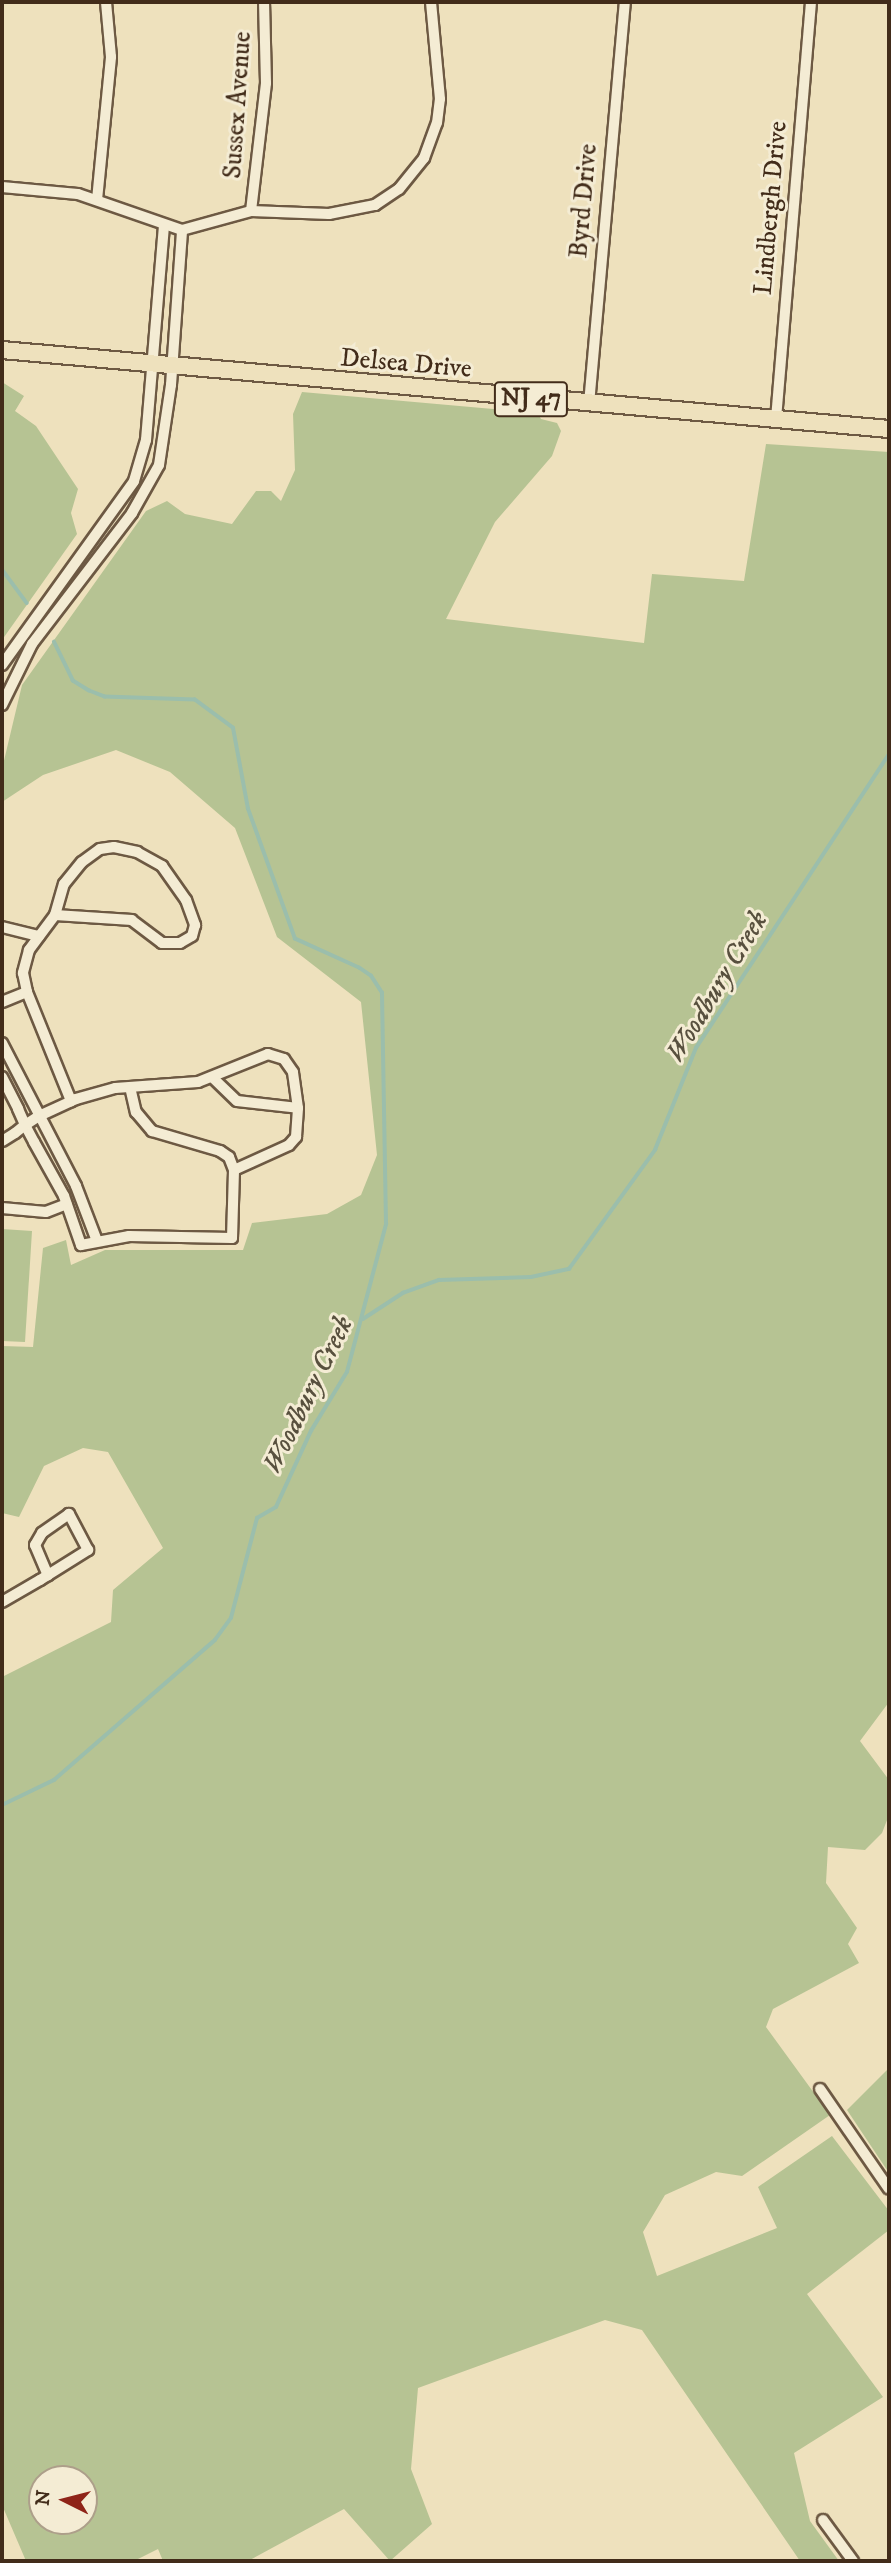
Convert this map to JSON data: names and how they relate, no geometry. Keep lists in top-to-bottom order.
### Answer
{
  "streets": {
    "main road": ["Delsea Drive", "NJ 47"],
    "street": ["Sussex Avenue", "Byrd Drive", "Lindbergh Drive"]
  },
  "crossings": [
    ["Byrd Drive", "Delsea Drive"],
    ["Lindbergh Drive", "Delsea Drive"]
  ],
  "water": ["Woodbury Creek"],
  "north": "left"
}
